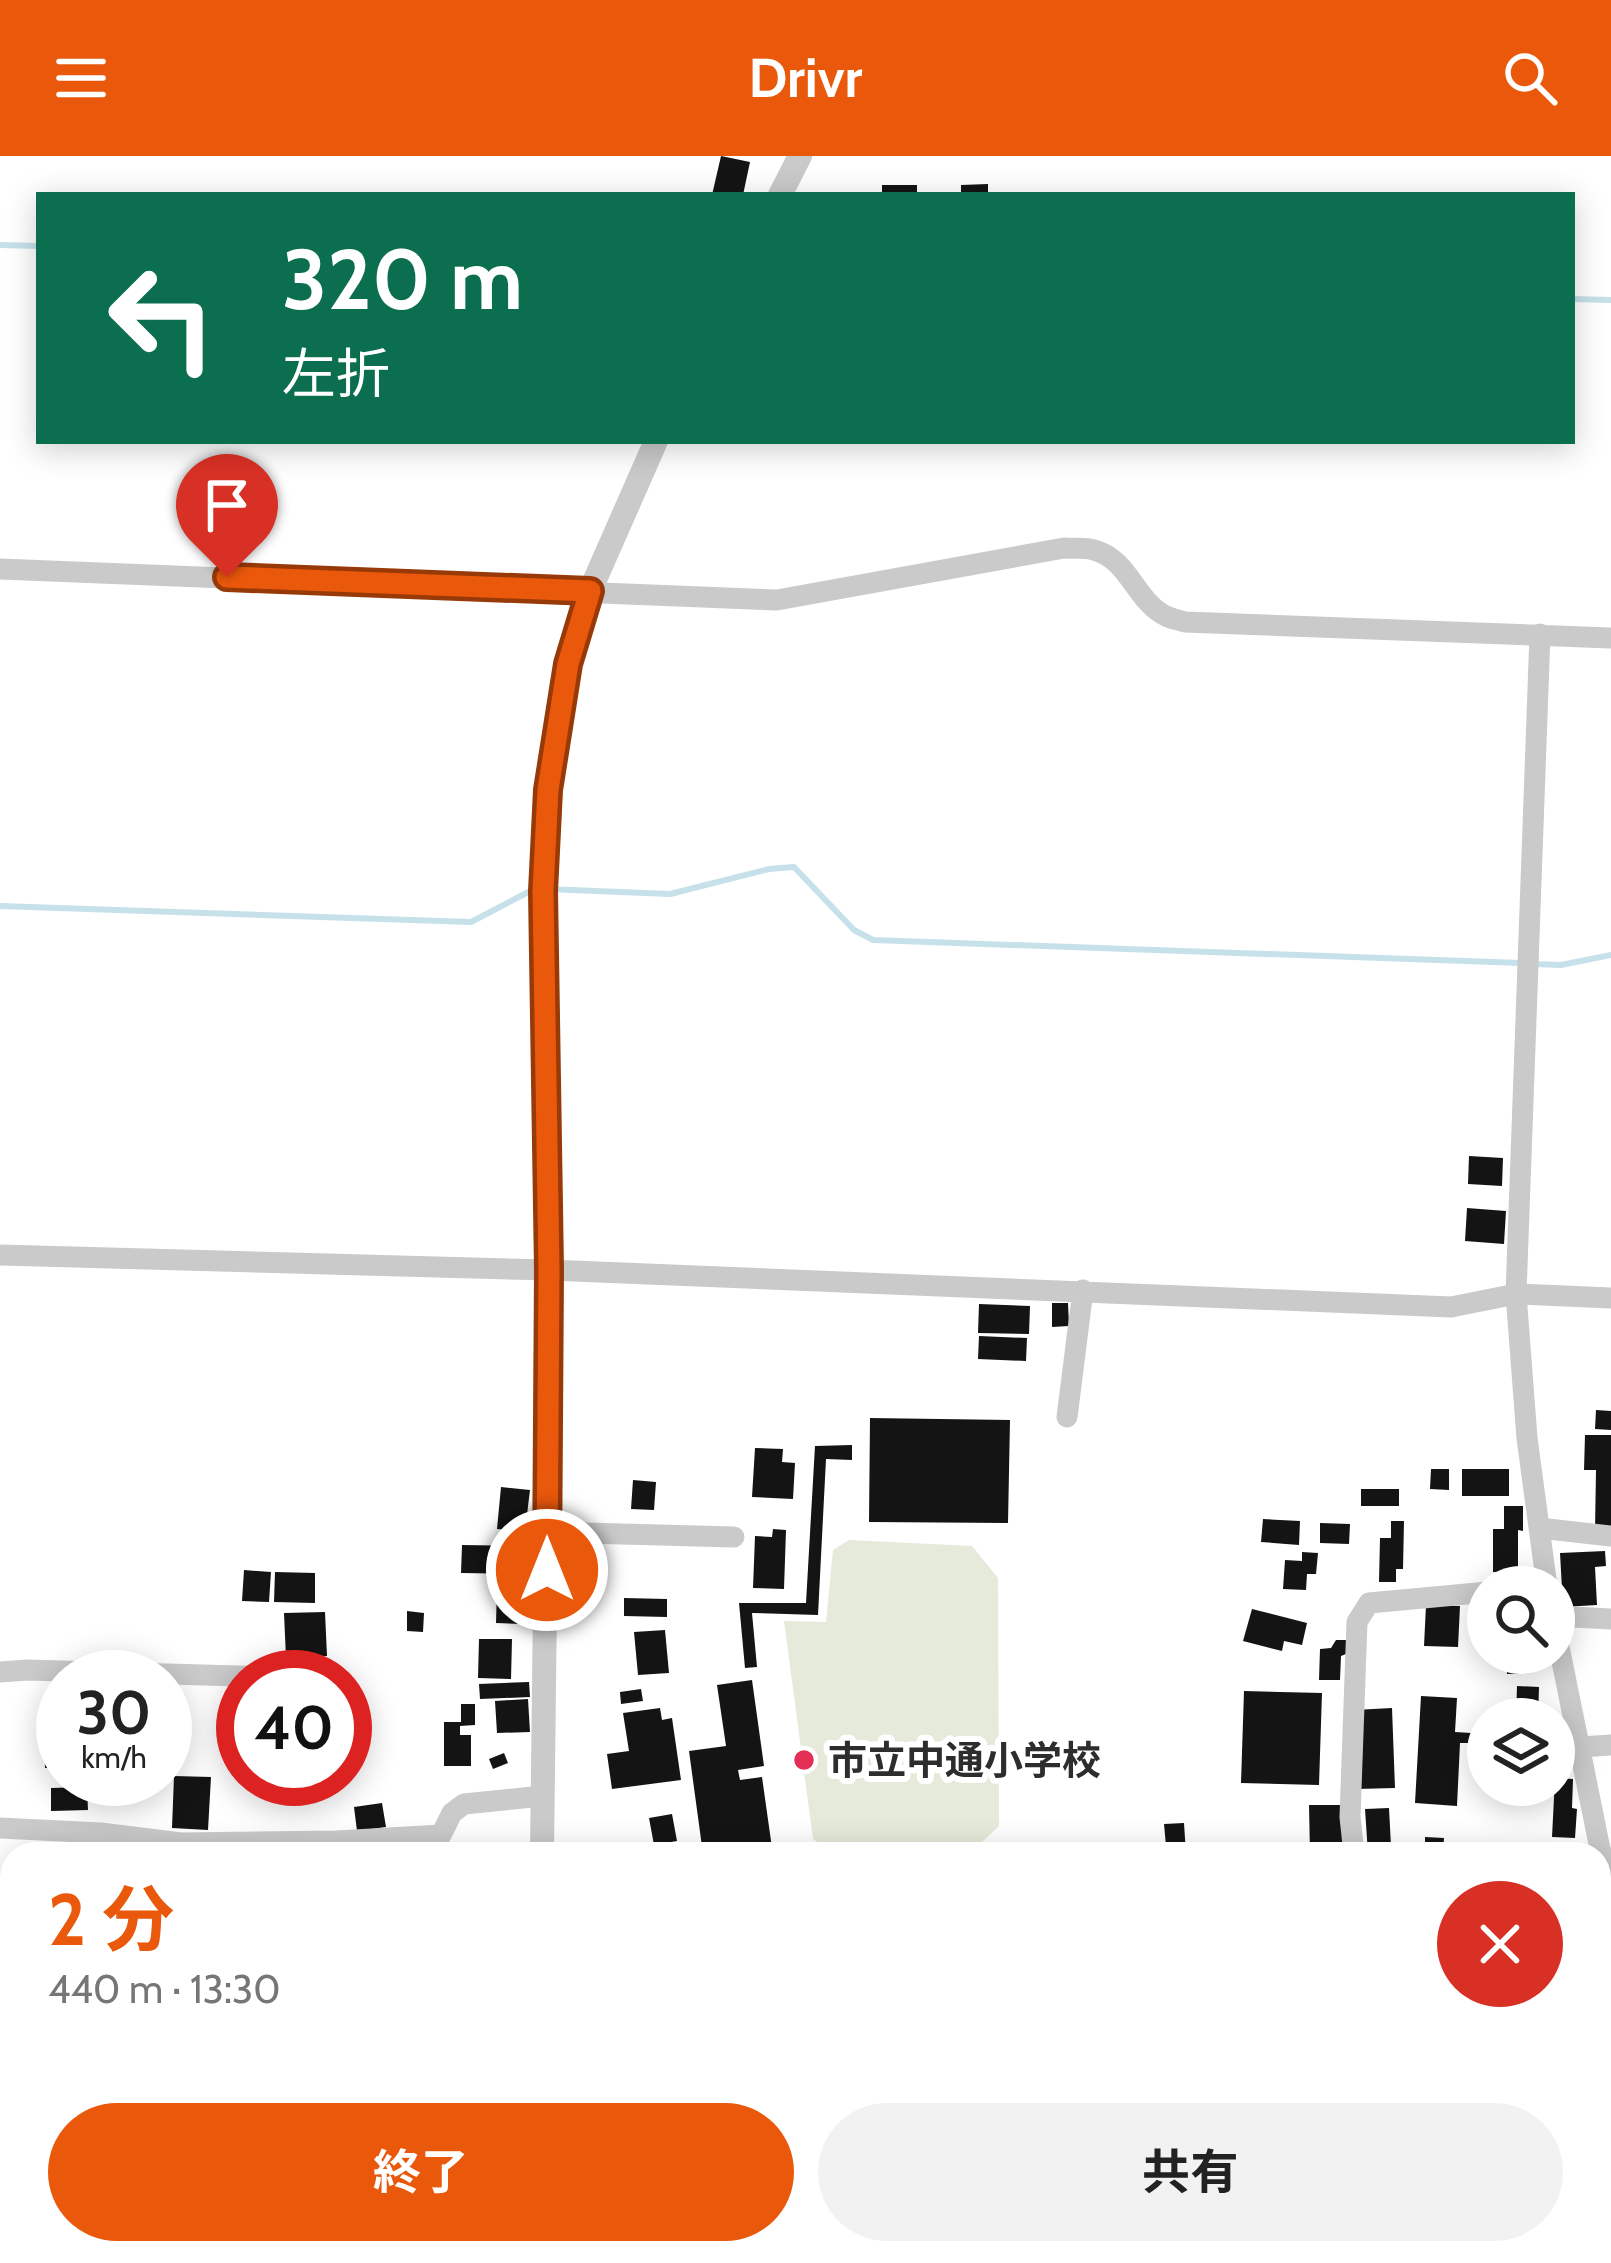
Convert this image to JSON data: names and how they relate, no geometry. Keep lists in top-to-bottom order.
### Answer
{
  "places": ["市立中通小学校"],
  "page": {
    "header": "Drivr",
    "turn": ["320 m", "左折"],
    "speed": "30 km/h",
    "limit": "40",
    "heading": ["2 分", "440 m · 13:30"],
    "buttons": ["終了", "共有"]
  }
}
